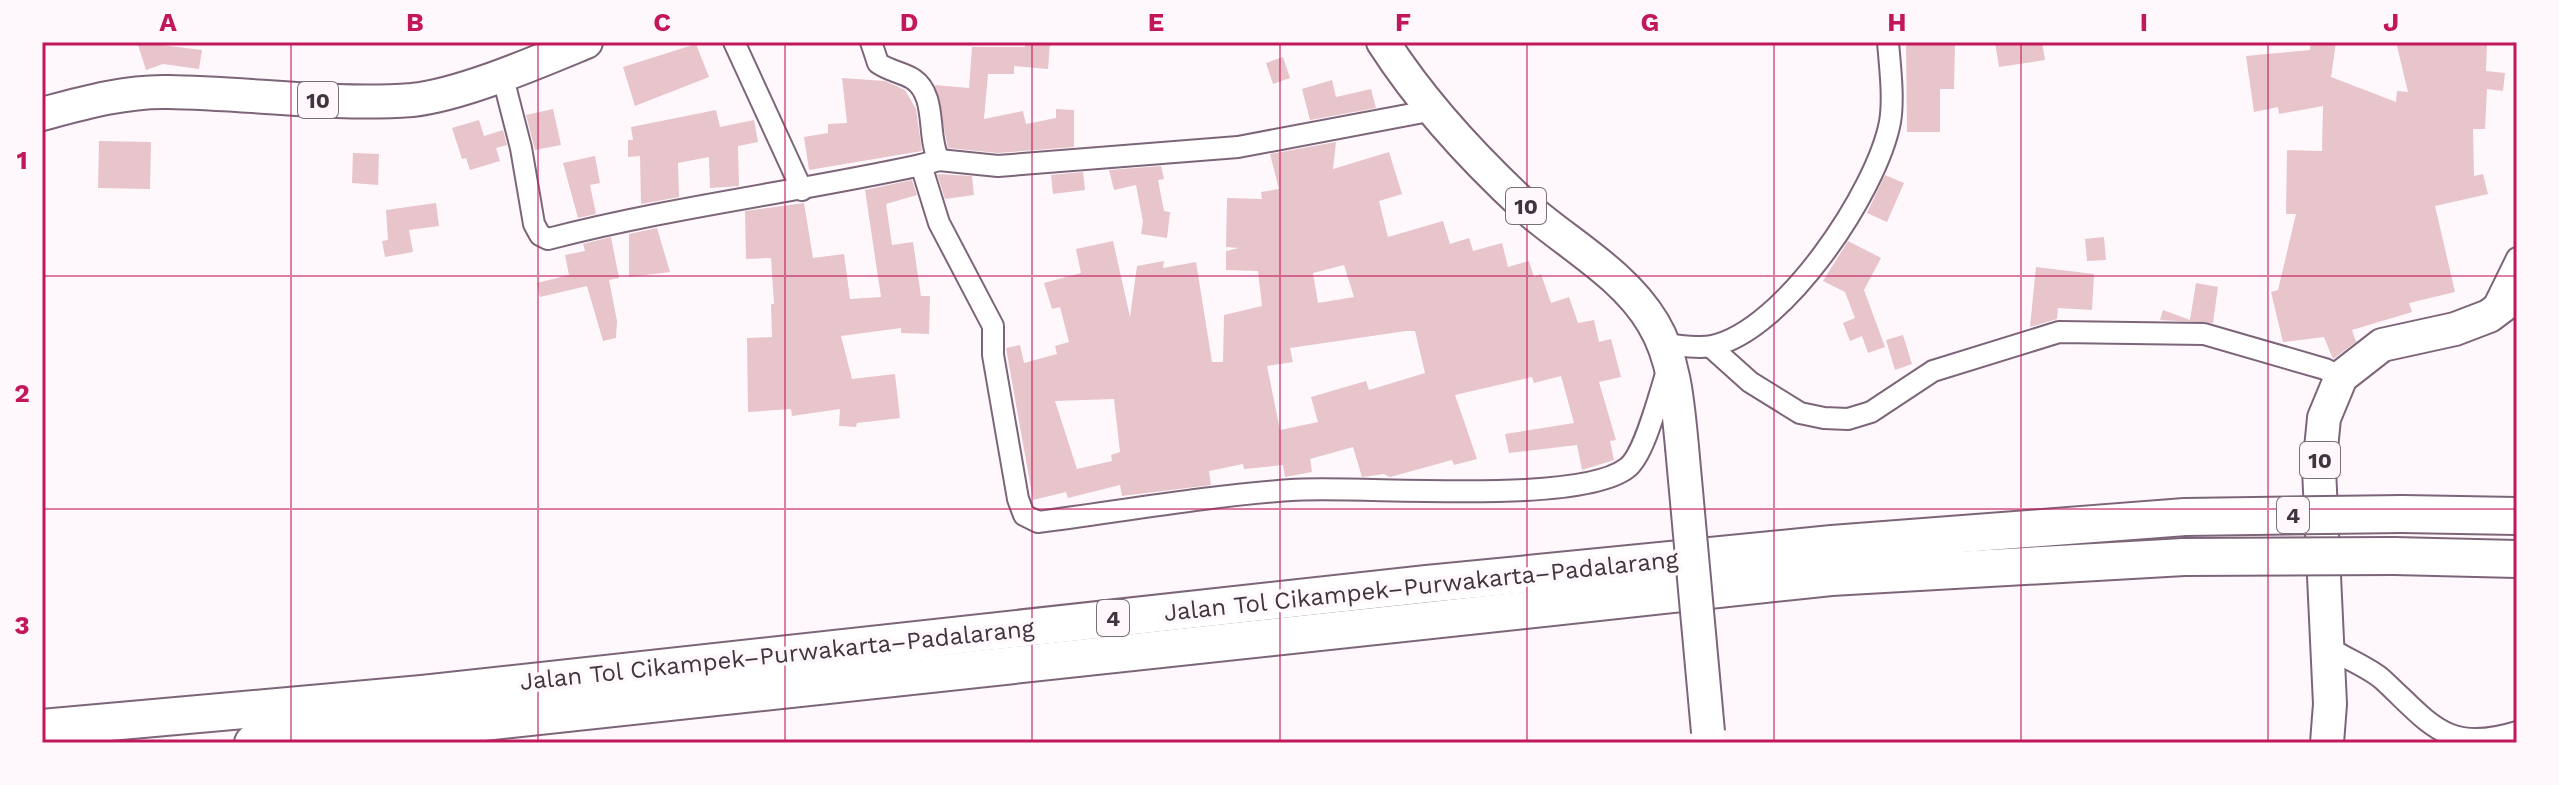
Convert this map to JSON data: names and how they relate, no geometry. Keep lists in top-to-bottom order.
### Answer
{
  "streets": {
    "highway": ["10", "4", "Jalan Tol Cikampek–Purwakarta–Padalarang"]
  },
  "grid": {
    "columns": [
      "A",
      "B",
      "C",
      "D",
      "E",
      "F",
      "G",
      "H",
      "I",
      "J"
    ],
    "rows": ["1", "2", "3"]
  }
}
